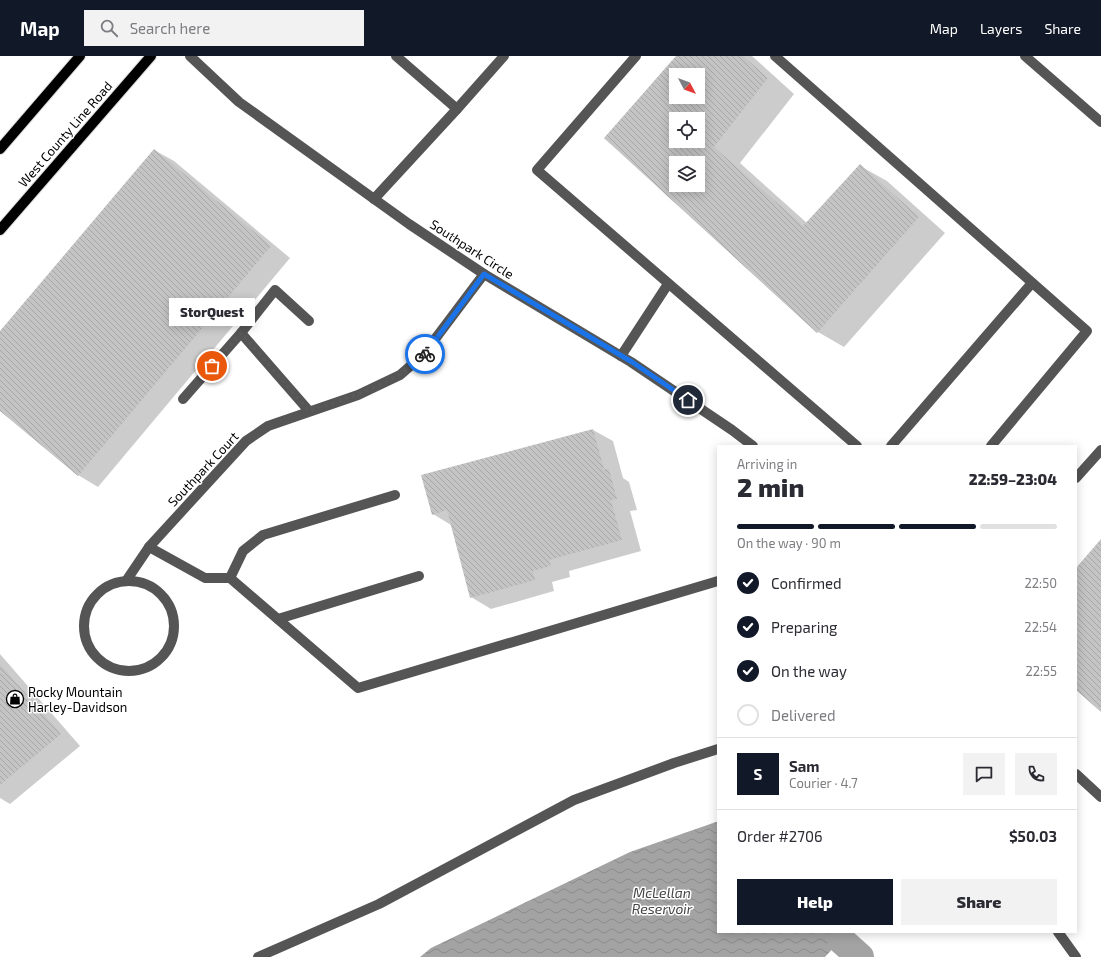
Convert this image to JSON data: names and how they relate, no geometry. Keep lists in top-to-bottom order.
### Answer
{
  "streets": {
    "main road": ["West County Line Road"],
    "street": ["Southpark Circle", "Southpark Court"]
  },
  "crossings": [
    ["Southpark Circle", "Southpark Court"]
  ],
  "water": ["McLellan Reservoir"],
  "places": {
    "other": ["StorQuest"],
    "shop": ["Rocky Mountain Harley-Davidson"]
  },
  "north": "bottom right",
  "page": {
    "header": "Map",
    "search": "Search here",
    "nav": ["Map", "Layers", "Share"],
    "bubble": "StorQuest",
    "heading": ["2 min", "Arriving in", "22:59–23:04"],
    "panel": [
      "Sam",
      "Courier · 4.7",
      "Order #2706",
      "$50.03"
    ],
    "bar": "On the way · 90 m",
    "list": [
      ["Confirmed", "22:50"],
      ["Preparing", "22:54"],
      ["On the way", "22:55"],
      "Delivered"
    ],
    "round": "S",
    "buttons": ["Help", "Share"]
  }
}
